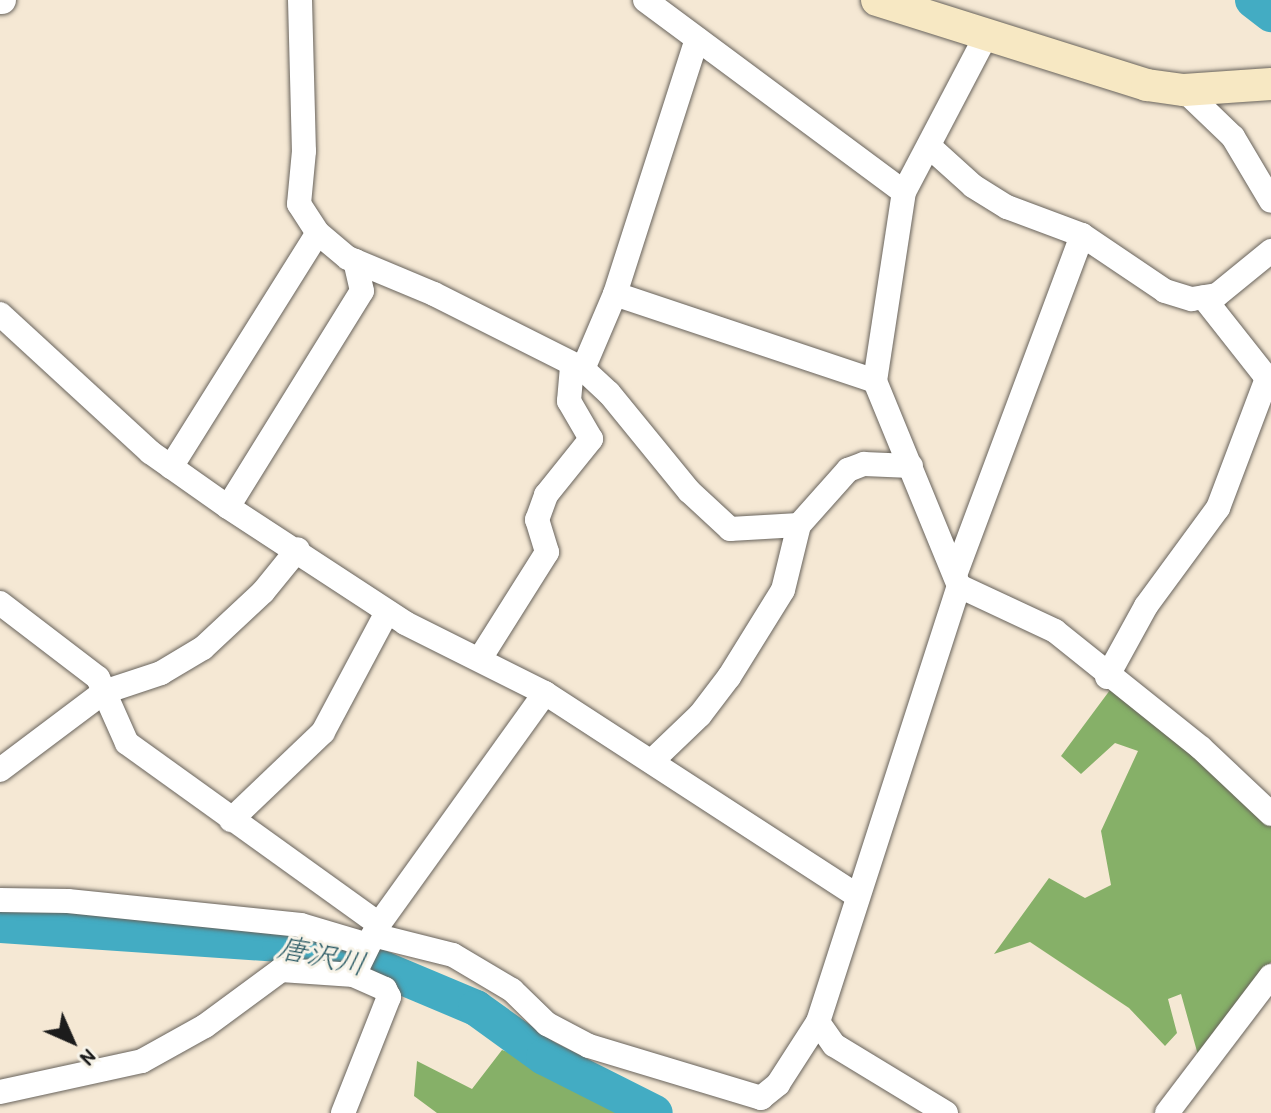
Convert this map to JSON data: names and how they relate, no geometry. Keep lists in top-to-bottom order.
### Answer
{
  "water": ["唐沢川"],
  "north": "bottom right"
}
